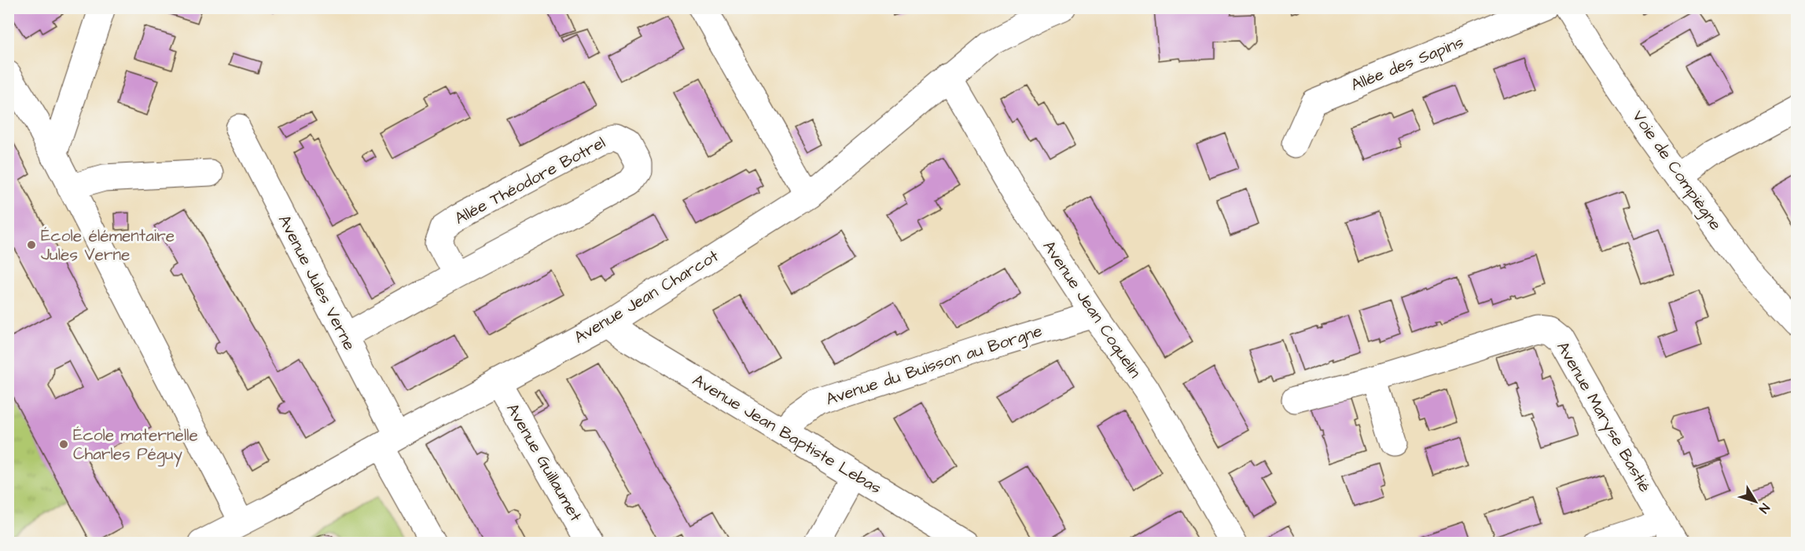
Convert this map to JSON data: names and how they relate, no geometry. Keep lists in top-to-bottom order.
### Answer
{
  "streets": {
    "street": [
      "Allée des Sapins",
      "Voie de Compiègne",
      "Allée Théodore Botrel",
      "Avenue Jules Verne",
      "Avenue Jean Charcot",
      "Avenue Jean Coquelin",
      "Avenue du Buisson au Borgne",
      "Avenue Maryse Bastié",
      "Avenue Jean Baptiste Lebas",
      "Avenue Guillaumet"
    ]
  },
  "crossings": [
    ["Allée Théodore Botrel", "Avenue Jules Verne"],
    ["Avenue Jules Verne", "Avenue Jean Charcot"],
    ["Avenue Jean Charcot", "Avenue Jean Coquelin"],
    ["Avenue Jean Charcot", "Avenue Jean Baptiste Lebas"],
    ["Avenue Jean Charcot", "Avenue Guillaumet"],
    ["Avenue Jean Coquelin", "Avenue du Buisson au Borgne"],
    ["Avenue du Buisson au Borgne", "Avenue Jean Baptiste Lebas"]
  ],
  "places": ["École élémentaire Jules Verne", "École maternelle Charles Péguy"],
  "north": "bottom right"
}
